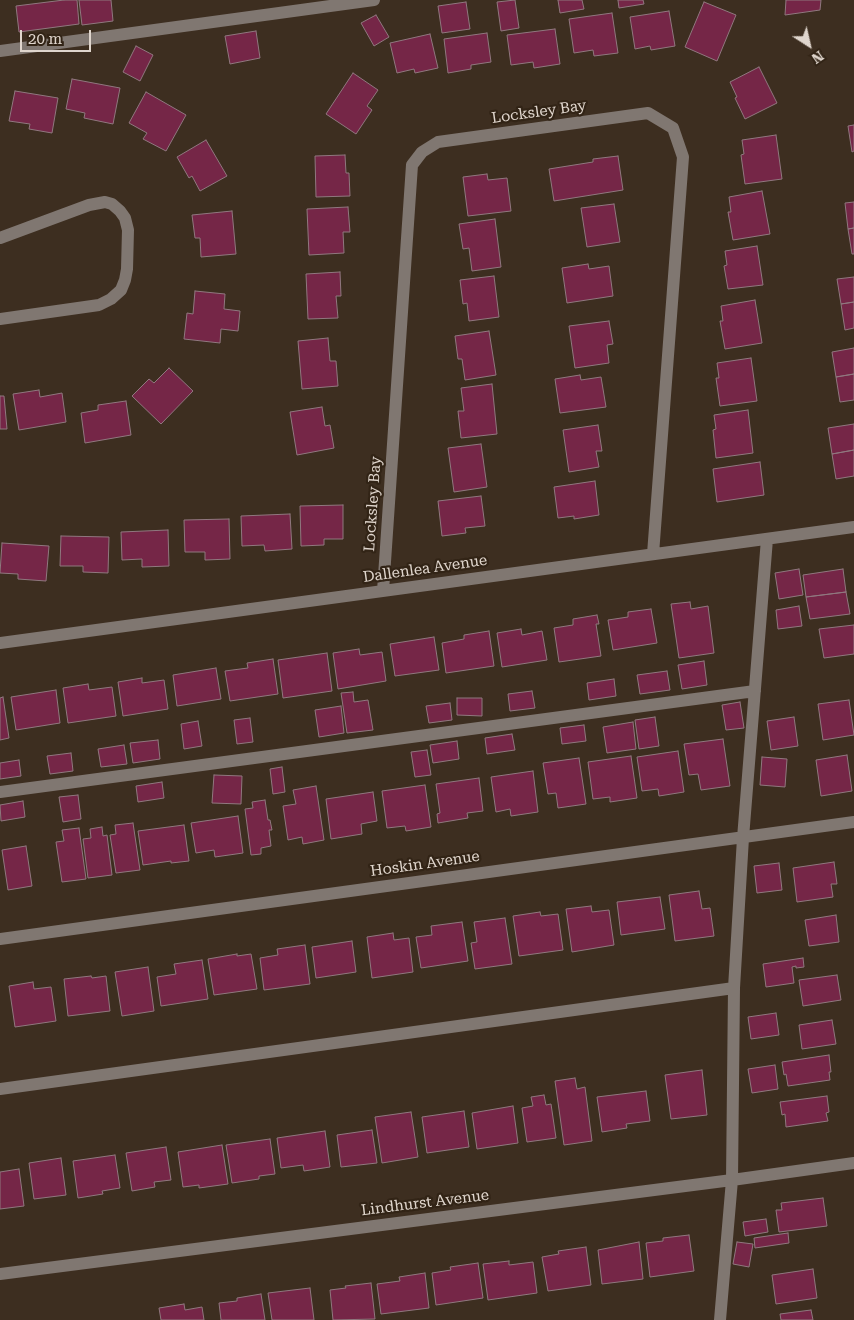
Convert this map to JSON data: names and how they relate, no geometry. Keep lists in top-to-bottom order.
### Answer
{
  "streets": {
    "street": [
      "Locksley Bay",
      "Dallenlea Avenue",
      "Hoskin Avenue",
      "Lindhurst Avenue"
    ]
  },
  "crossings": [
    ["Locksley Bay", "Dallenlea Avenue"]
  ],
  "scale_bar": "20 m",
  "north": "bottom right"
}
